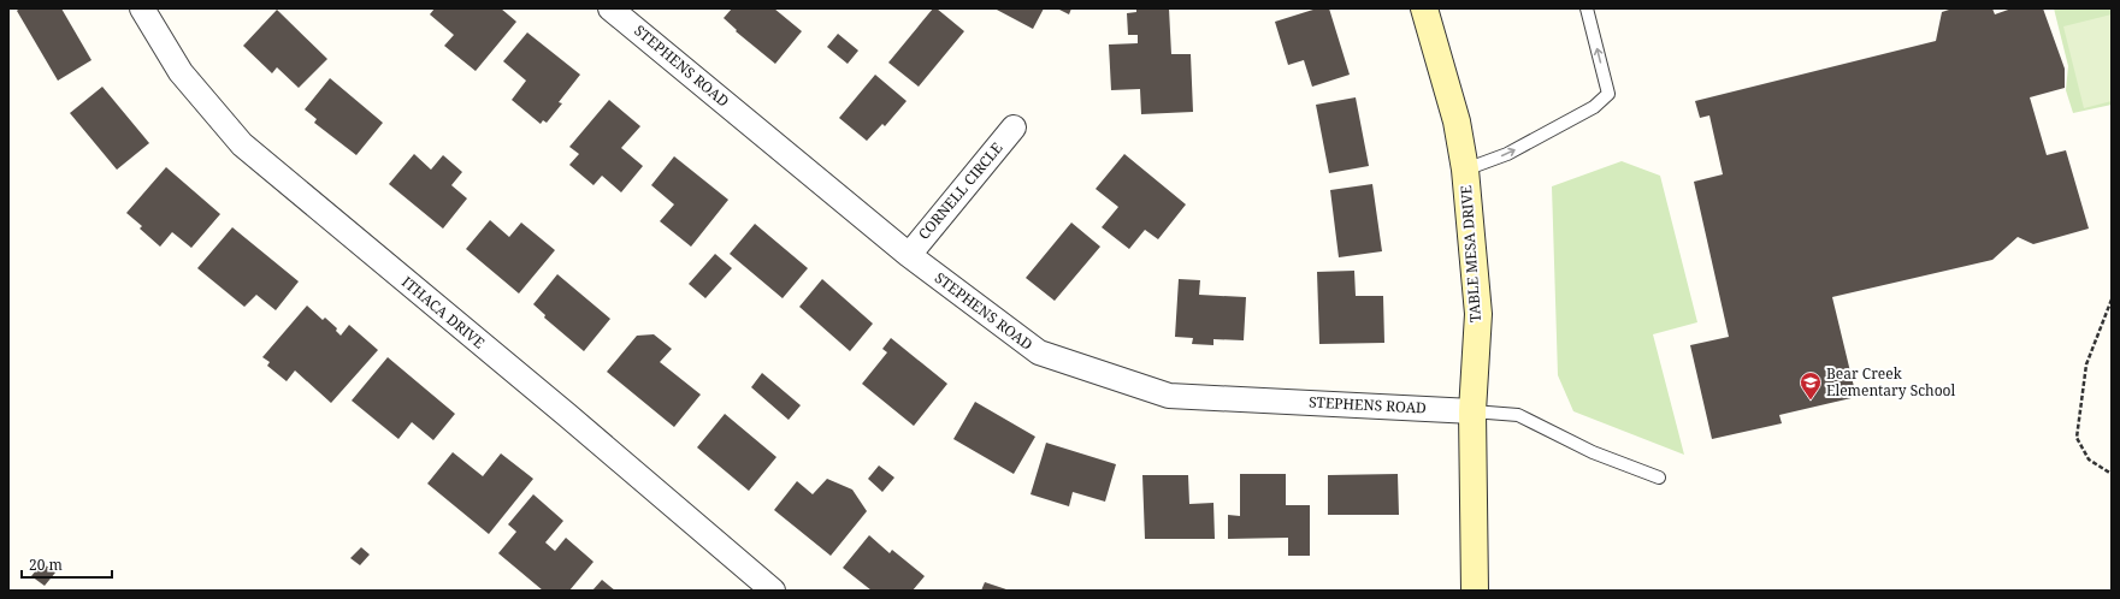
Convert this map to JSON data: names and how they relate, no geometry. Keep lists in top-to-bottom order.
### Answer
{
  "streets": {
    "street": [
      "STEPHENS ROAD",
      "CORNELL CIRCLE",
      "TABLE MESA DRIVE",
      "ITHACA DRIVE"
    ]
  },
  "crossings": [
    ["STEPHENS ROAD", "CORNELL CIRCLE"],
    ["STEPHENS ROAD", "TABLE MESA DRIVE"]
  ],
  "places": {
    "school or university": ["Bear Creek Elementary School"]
  },
  "scale_bar": "20 m"
}
